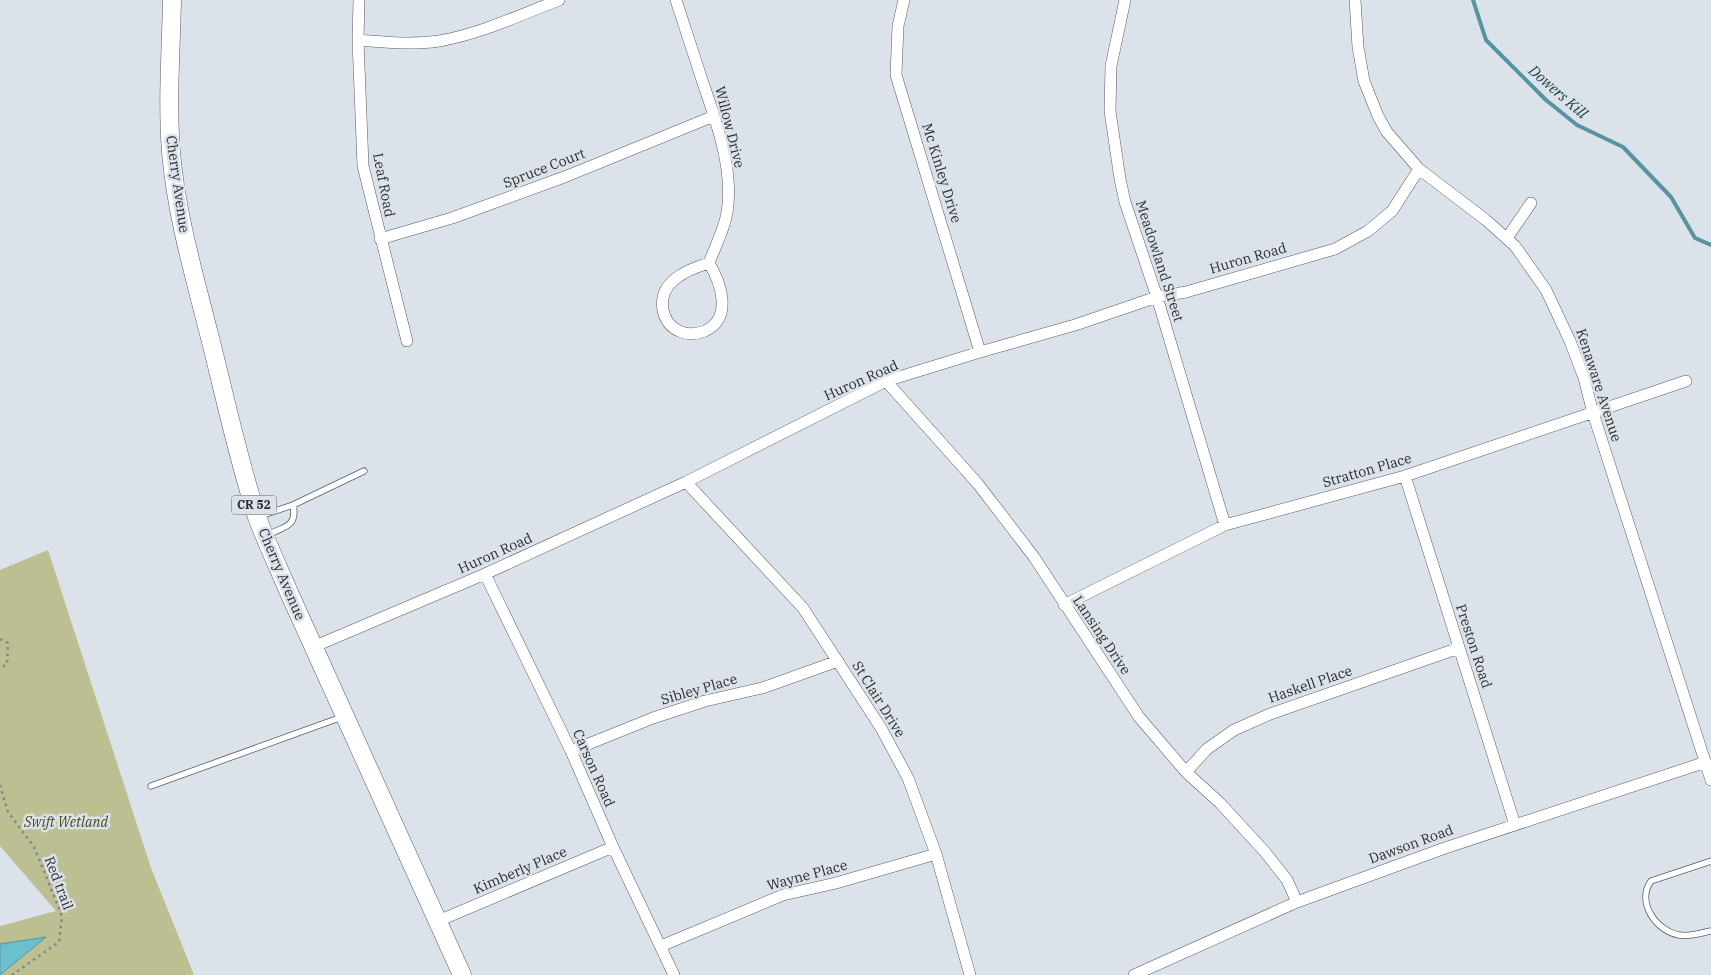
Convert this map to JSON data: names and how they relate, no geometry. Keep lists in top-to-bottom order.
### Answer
{
  "streets": {
    "main road": ["Cherry Avenue", "CR 52"],
    "street": [
      "Willow Drive",
      "Spruce Court",
      "Mc Kinley Drive",
      "Leaf Road",
      "Huron Road",
      "Meadowland Street",
      "Kenaware Avenue",
      "Stratton Place",
      "Lansing Drive",
      "Preston Road",
      "Haskell Place",
      "Sibley Place",
      "St Clair Drive",
      "Carson Road",
      "Dawson Road",
      "Kimberly Place",
      "Wayne Place"
    ],
    "path": ["Red trail"]
  },
  "crossings": [
    ["Willow Drive", "Spruce Court"],
    ["Spruce Court", "Leaf Road"],
    ["Mc Kinley Drive", "Huron Road"],
    ["Cherry Avenue", "Huron Road"],
    ["Cherry Avenue", "Kimberly Place"],
    ["Huron Road", "Meadowland Street"],
    ["Huron Road", "Kenaware Avenue"],
    ["Huron Road", "Lansing Drive"],
    ["Huron Road", "St Clair Drive"],
    ["Huron Road", "Carson Road"],
    ["Meadowland Street", "Stratton Place"],
    ["Kenaware Avenue", "Stratton Place"],
    ["Kenaware Avenue", "Dawson Road"],
    ["Stratton Place", "Lansing Drive"],
    ["Stratton Place", "Preston Road"],
    ["Lansing Drive", "Haskell Place"],
    ["Lansing Drive", "Dawson Road"],
    ["Preston Road", "Haskell Place"],
    ["Preston Road", "Dawson Road"],
    ["Sibley Place", "St Clair Drive"],
    ["Sibley Place", "Carson Road"],
    ["St Clair Drive", "Wayne Place"],
    ["Carson Road", "Kimberly Place"],
    ["Carson Road", "Wayne Place"]
  ],
  "water": ["Dowers Kill"],
  "parks": ["Swift Wetland"]
}
